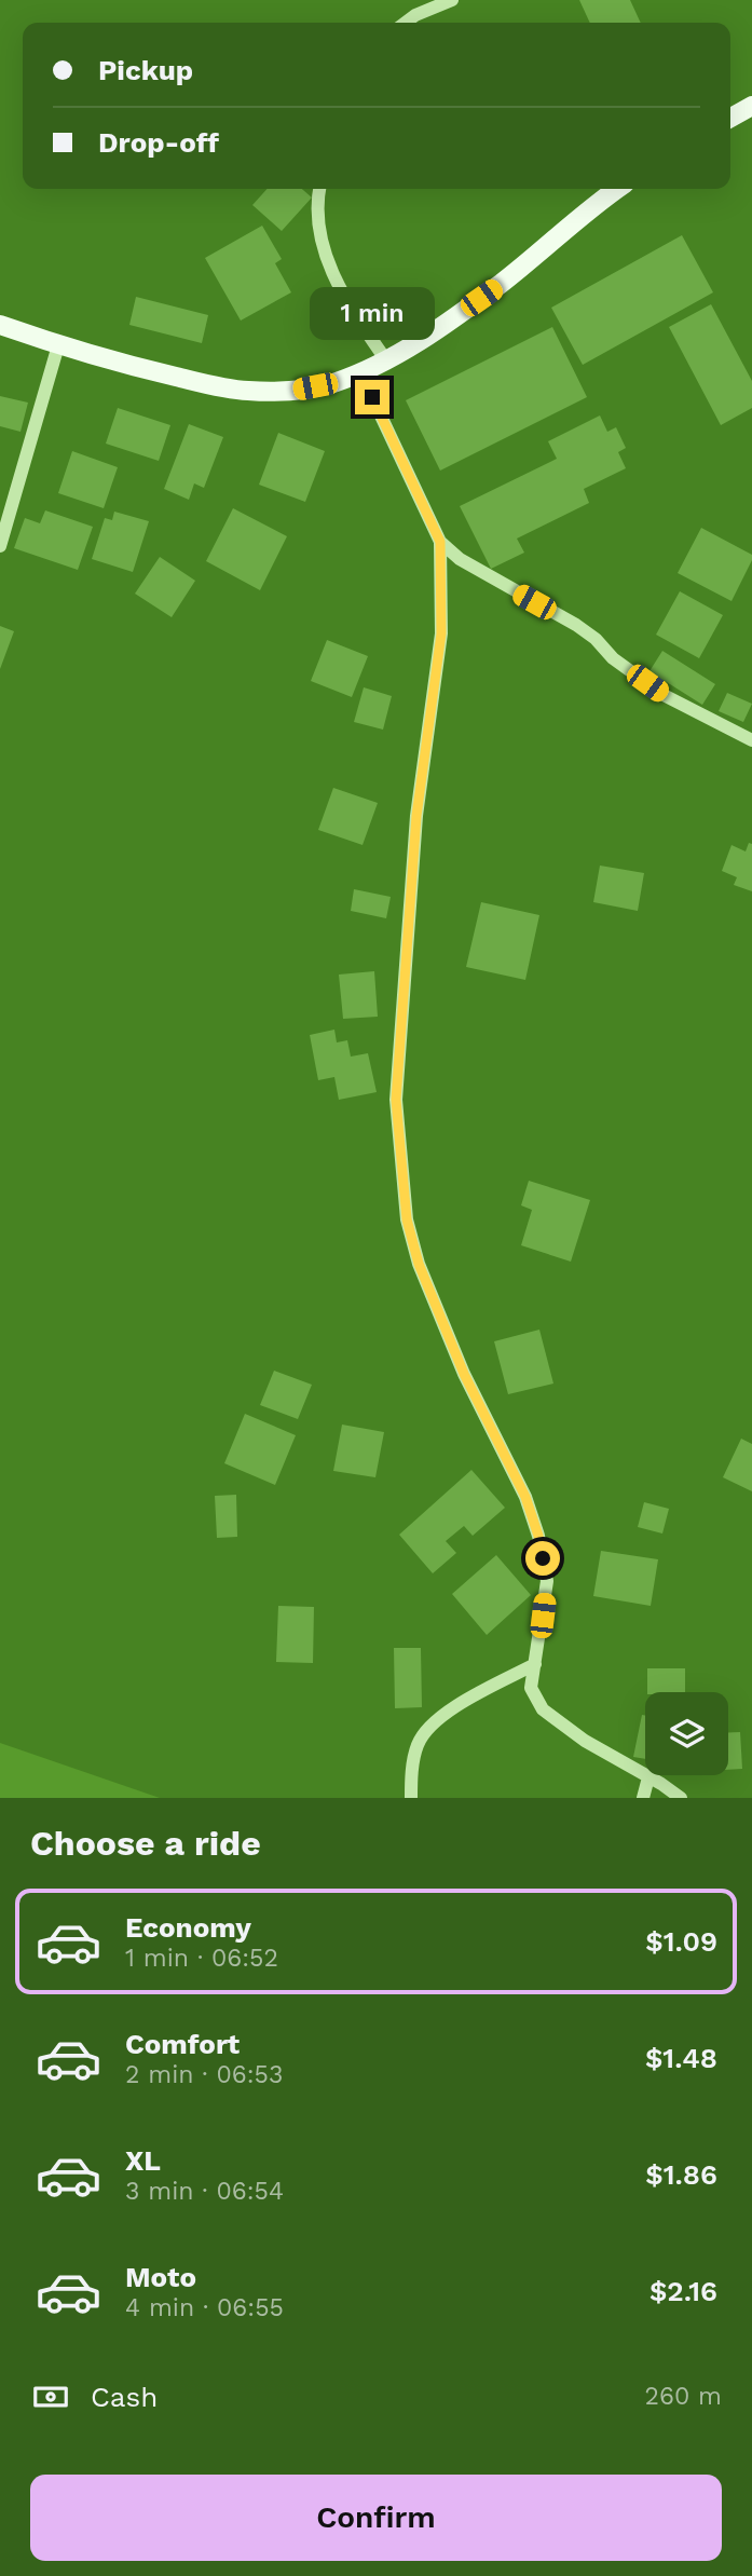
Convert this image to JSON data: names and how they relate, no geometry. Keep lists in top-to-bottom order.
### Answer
{
  "page": {
    "banner": ["Pickup", "Drop-off"],
    "bubble": "1 min",
    "heading": "Choose a ride",
    "list": [
      {
        "name": "Economy",
        "note": "1 min · 06:52",
        "value": "$1.09"
      },
      {
        "name": "Comfort",
        "note": "2 min · 06:53",
        "value": "$1.48"
      },
      {
        "name": "XL",
        "note": "3 min · 06:54",
        "value": "$1.86"
      },
      {
        "name": "Moto",
        "note": "4 min · 06:55",
        "value": "$2.16"
      }
    ],
    "pay": ["Cash", "260 m"],
    "buttons": "Confirm"
  }
}
